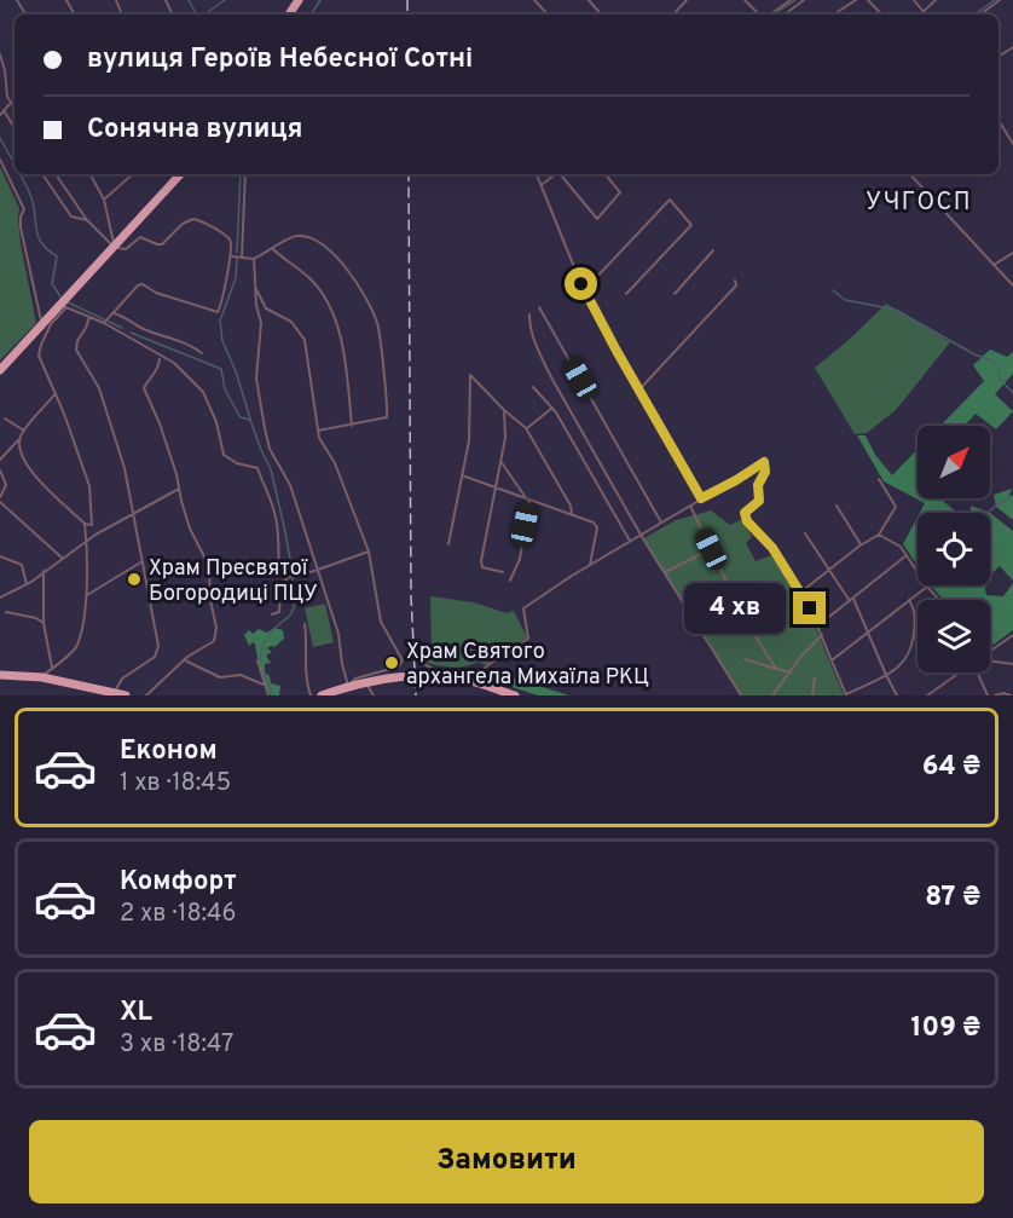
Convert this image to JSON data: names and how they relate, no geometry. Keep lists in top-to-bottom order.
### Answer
{
  "districts": ["УЧГОСП"],
  "places": ["Храм Пресвятої Богородиці ПЦУ", "Храм Святого архангела Михаїла РКЦ"],
  "north": "top right",
  "page": {
    "banner": ["вулиця Героїв Небесної Сотні", "Сонячна вулиця"],
    "bubble": "4 хв",
    "list": [
      {
        "name": "Економ",
        "note": "1 хв · 18:45",
        "value": "64 ₴"
      },
      {
        "name": "Комфорт",
        "note": "2 хв · 18:46",
        "value": "87 ₴"
      },
      {
        "name": "XL",
        "note": "3 хв · 18:47",
        "value": "109 ₴"
      }
    ],
    "buttons": "Замовити"
  }
}
